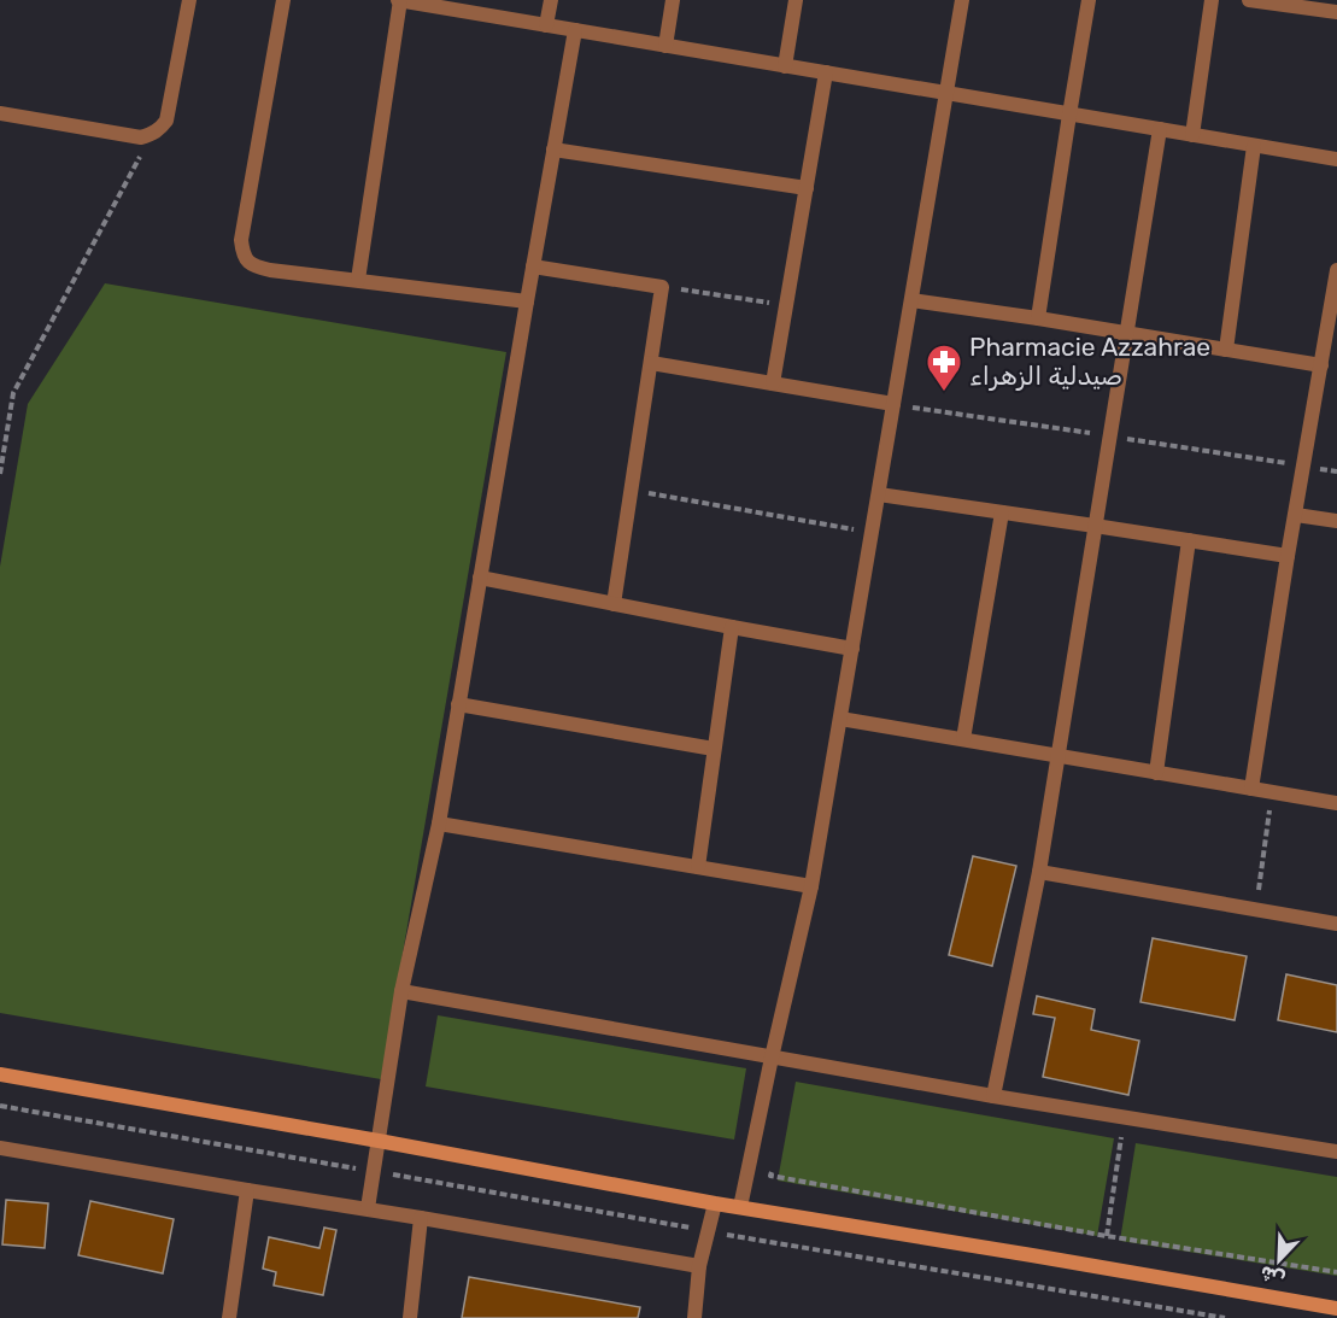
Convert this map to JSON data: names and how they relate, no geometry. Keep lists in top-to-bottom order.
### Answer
{
  "places": {
    "pharmacy": ["Pharmacie Azzahrae صيدلية الزهراء"]
  },
  "north": "bottom left"
}
